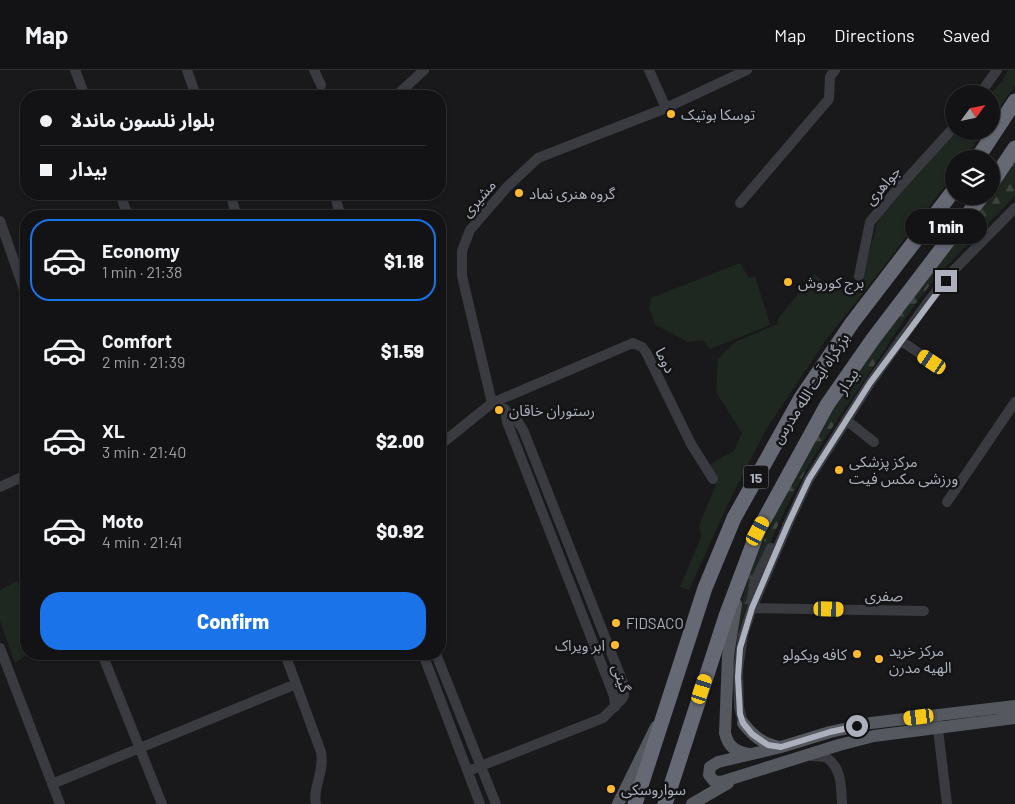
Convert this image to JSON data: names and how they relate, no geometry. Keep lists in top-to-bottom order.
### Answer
{
  "streets": {
    "highway": ["بزرگراه آیت الله مدرس", "15"],
    "street": [
      "جواهری",
      "مشیری",
      "دوما",
      "بیدار",
      "صفری",
      "گیتی"
    ]
  },
  "crossings": [
    ["مشیری", "دوما"],
    ["مشیری", "گیتی"],
    ["دوما", "گیتی"],
    ["بیدار", "صفری"]
  ],
  "places": [
    "توسکا بوتیک",
    "گروه هنری نماد",
    "برج کوروش",
    "رستوران خاقان",
    "مرکز پزشکی ورزشی مکس فیت",
    "FIDSACO",
    "ابر ویراک",
    "کافه ویکولو",
    "مرکز خرید الهیه مدرن",
    "سواروسکی"
  ],
  "north": "top right",
  "page": {
    "header": "Map",
    "nav": ["Map", "Directions", "Saved"],
    "banner": ["بلوار نلسون ماندلا", "بیدار"],
    "bubble": "1 min",
    "list": [
      {
        "name": "Economy",
        "note": "1 min · 21:38",
        "value": "$1.18"
      },
      {
        "name": "Comfort",
        "note": "2 min · 21:39",
        "value": "$1.59"
      },
      {
        "name": "XL",
        "note": "3 min · 21:40",
        "value": "$2.00"
      },
      {
        "name": "Moto",
        "note": "4 min · 21:41",
        "value": "$0.92"
      }
    ],
    "buttons": "Confirm"
  }
}
